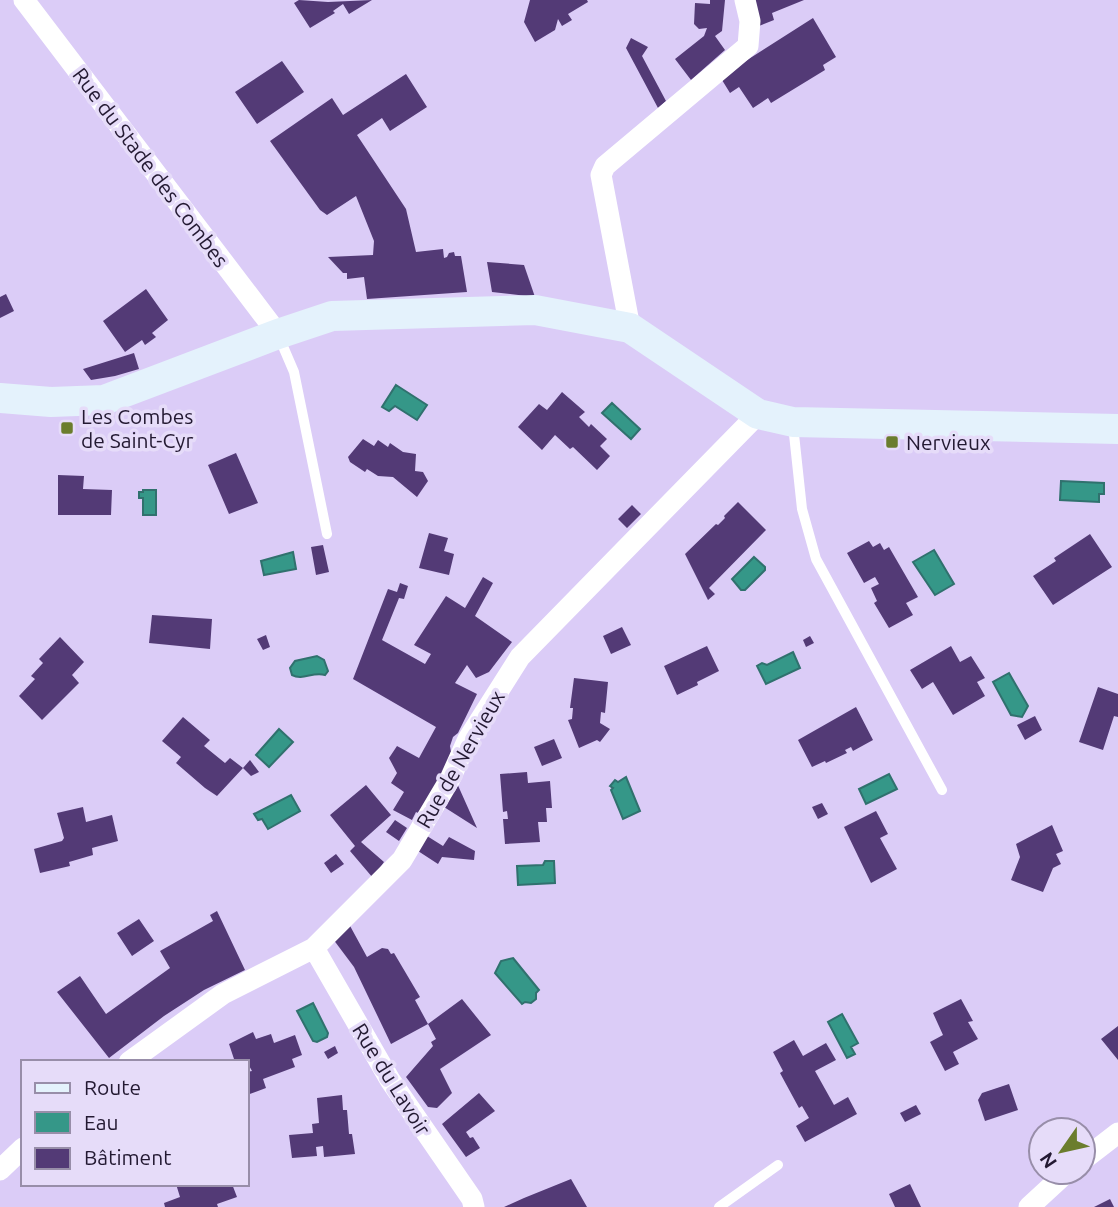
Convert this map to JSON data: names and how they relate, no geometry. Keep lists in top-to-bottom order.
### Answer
{
  "streets": {
    "street": ["Rue du Stade des Combes", "Rue de Nervieux", "Rue du Lavoir"]
  },
  "crossings": [
    ["Rue de Nervieux", "Rue du Lavoir"]
  ],
  "places": {
    "transit": ["Les Combes de Saint-Cyr", "Nervieux"]
  },
  "legend": ["Route", "Eau", "Bâtiment"],
  "north": "bottom left"
}
